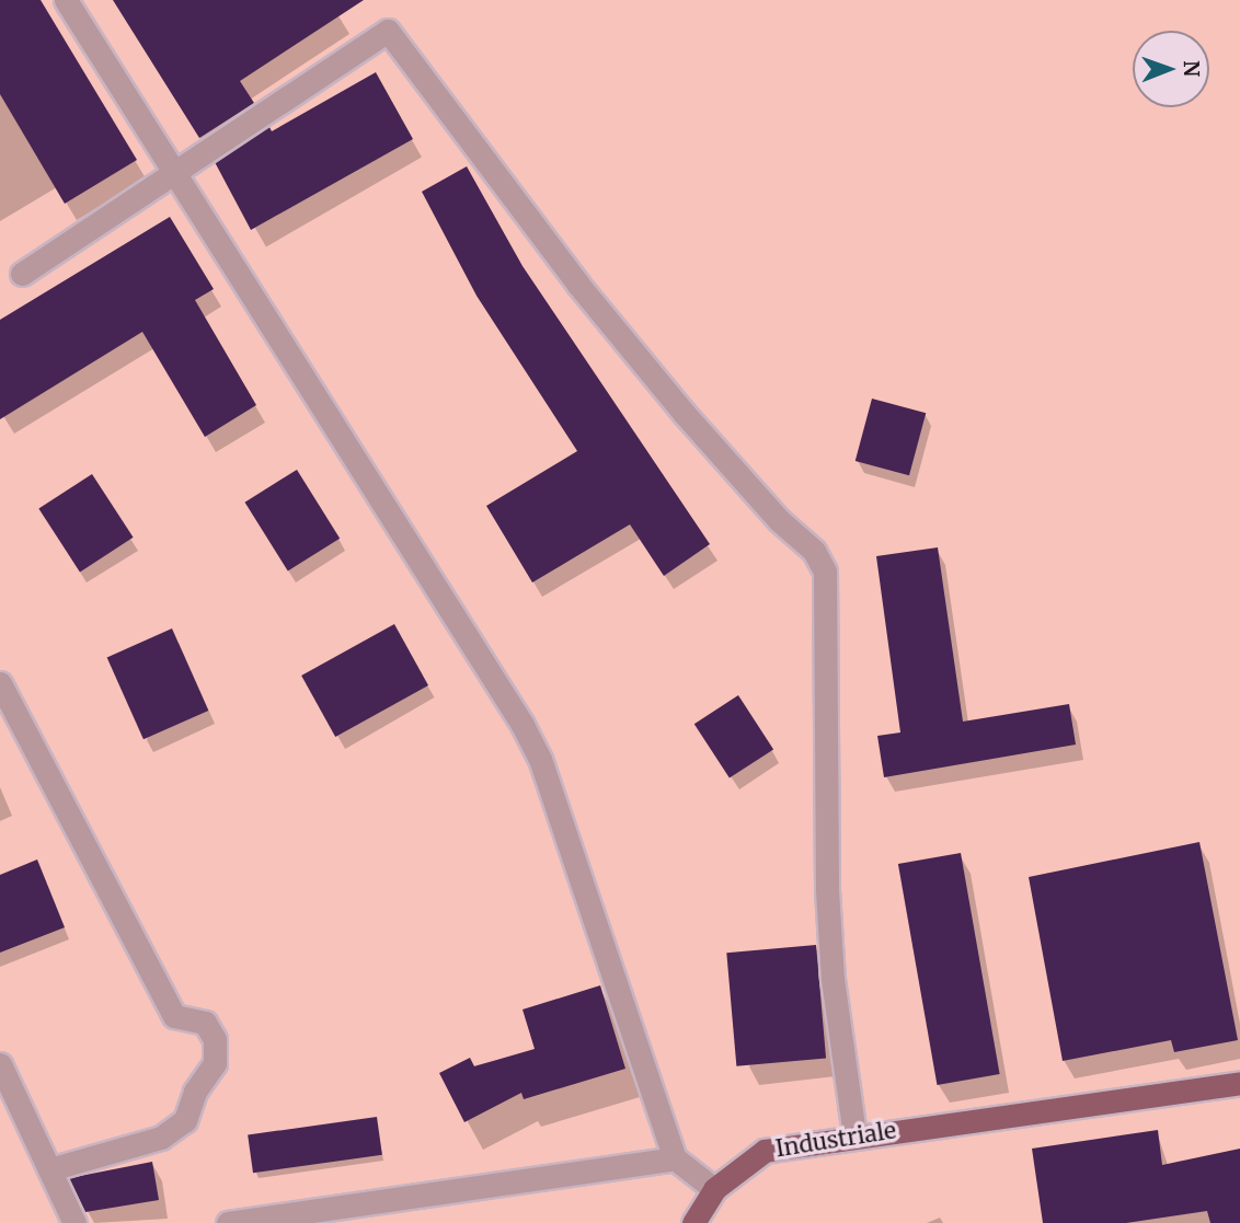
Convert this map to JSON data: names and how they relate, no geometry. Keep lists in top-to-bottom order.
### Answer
{
  "streets": {
    "main road": ["Industriale"]
  },
  "north": "right"
}
